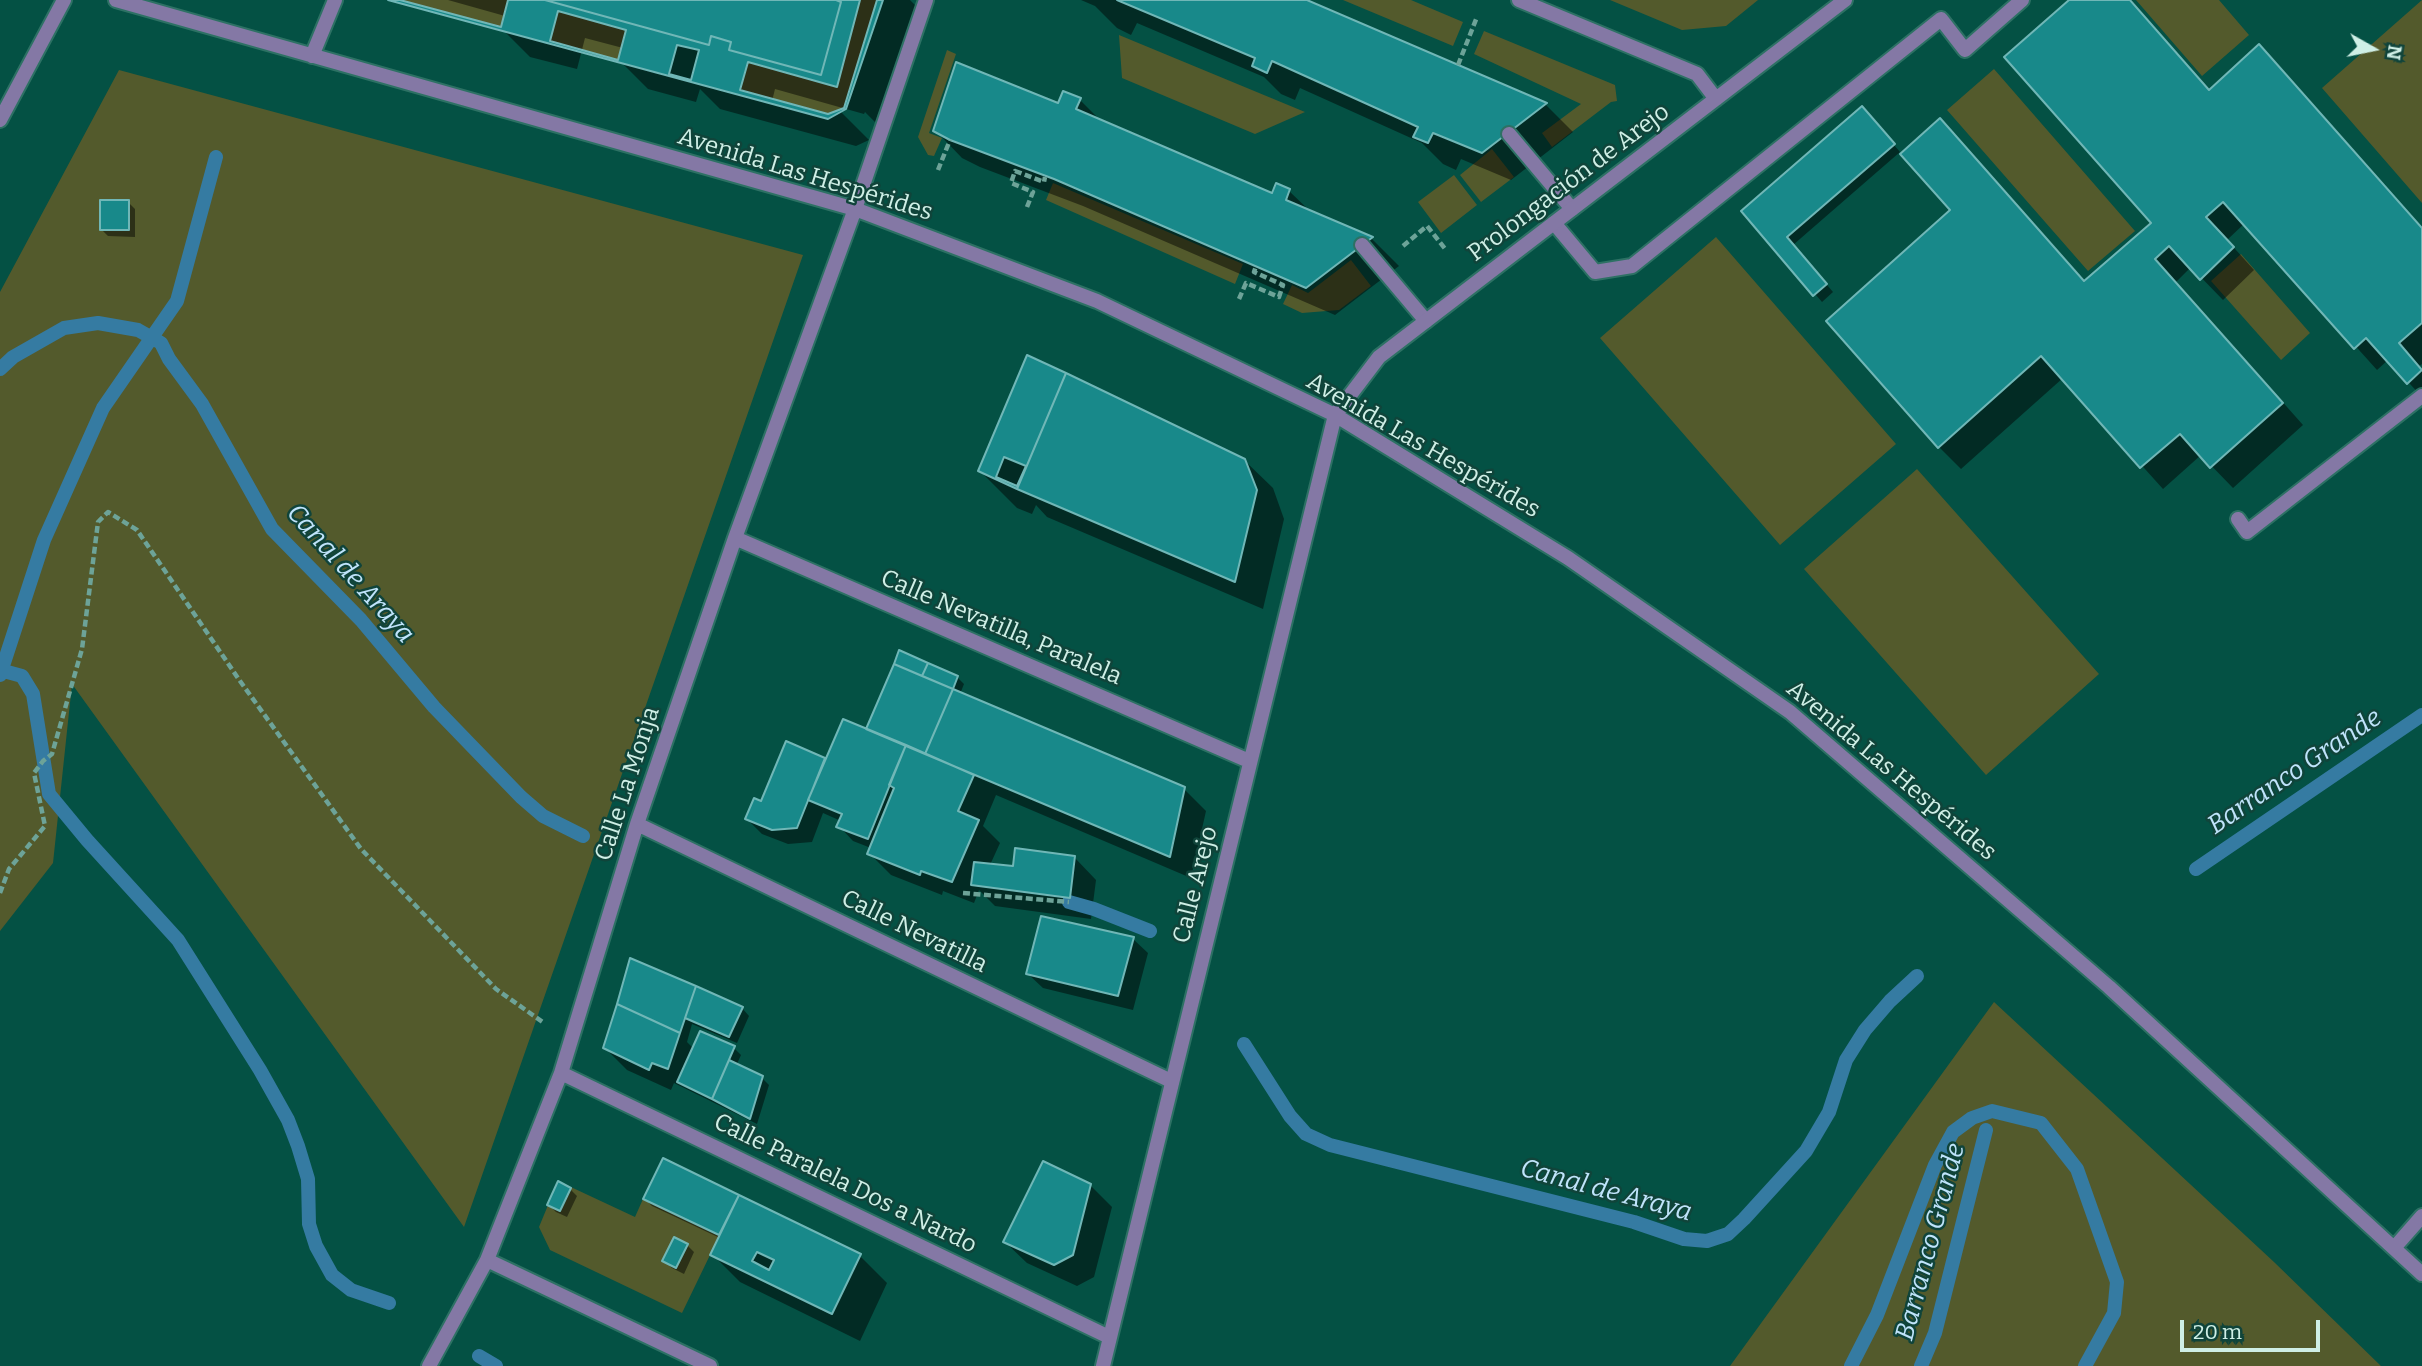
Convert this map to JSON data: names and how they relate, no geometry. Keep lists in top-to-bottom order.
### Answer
{
  "streets": {
    "street": [
      "Avenida Las Hespérides",
      "Prolongación de Arejo",
      "Calle Nevatilla, Paralela",
      "Calle La Monja",
      "Calle Arejo",
      "Calle Nevatilla",
      "Calle Paralela Dos a Nardo"
    ]
  },
  "crossings": [
    ["Avenida Las Hespérides", "Prolongación de Arejo"],
    ["Avenida Las Hespérides", "Calle La Monja"],
    ["Avenida Las Hespérides", "Calle Arejo"],
    ["Prolongación de Arejo", "Calle Arejo"],
    ["Calle Nevatilla, Paralela", "Calle La Monja"],
    ["Calle Nevatilla, Paralela", "Calle Arejo"],
    ["Calle La Monja", "Calle Nevatilla"],
    ["Calle La Monja", "Calle Paralela Dos a Nardo"],
    ["Calle Arejo", "Calle Nevatilla"],
    ["Calle Arejo", "Calle Paralela Dos a Nardo"]
  ],
  "water": ["Canal de Araya", "Barranco Grande"],
  "scale_bar": "20 m",
  "north": "right"
}
